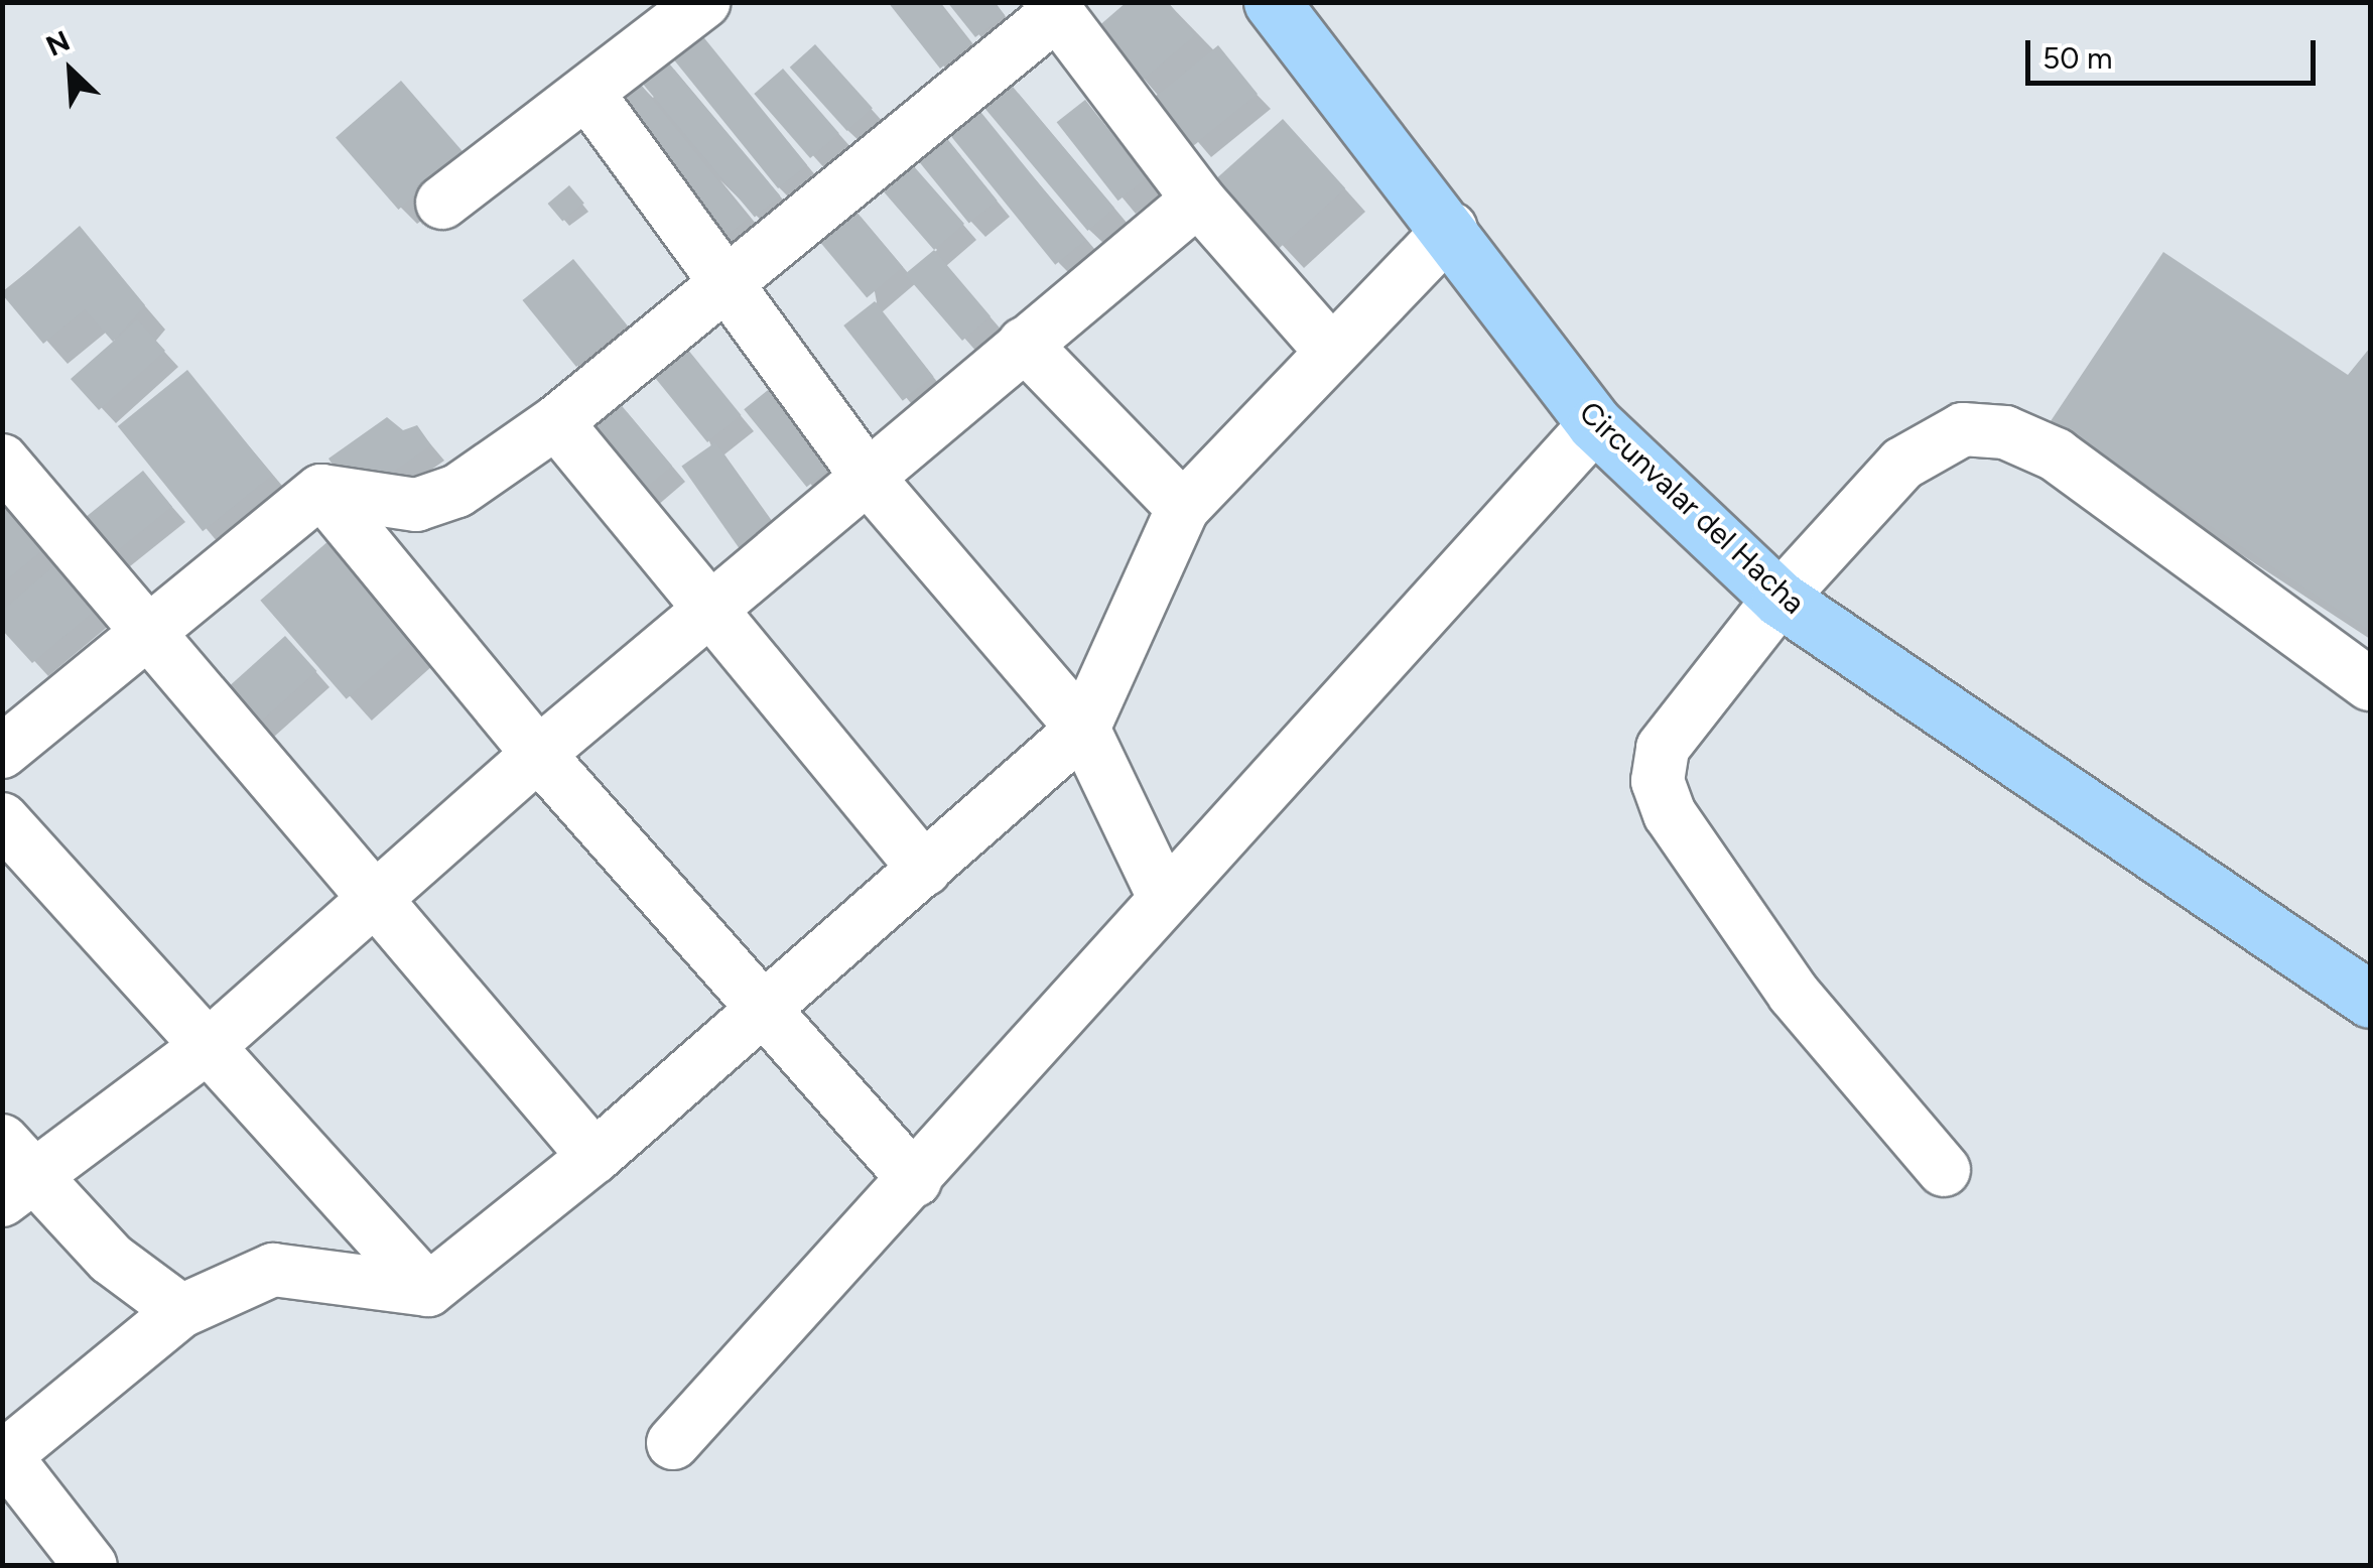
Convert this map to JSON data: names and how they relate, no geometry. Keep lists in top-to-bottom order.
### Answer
{
  "streets": {
    "main road": ["Circunvalar del Hacha"]
  },
  "scale_bar": "50 m",
  "north": "top left"
}
